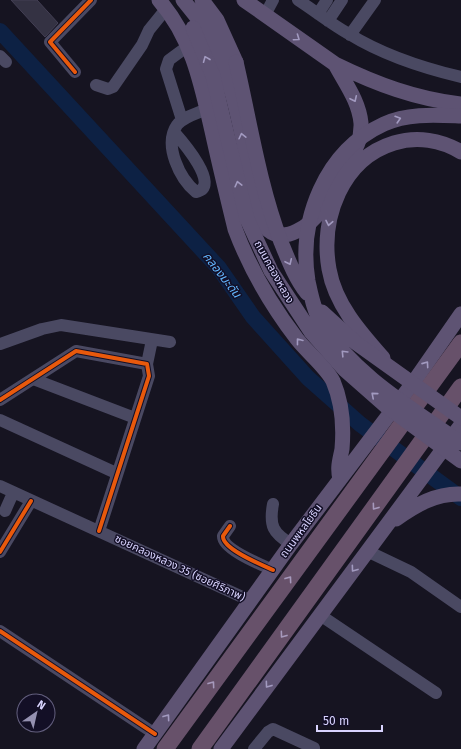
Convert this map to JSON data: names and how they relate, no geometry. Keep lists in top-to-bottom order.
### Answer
{
  "streets": {
    "highway": ["ถนนพหลโยธิน"],
    "main road": ["ถนนคลองหลวง"],
    "street": ["ซอยคลองหลวง 35 (ซอยศิริภาพ)"]
  },
  "crossings": [
    ["ถนนพหลโยธิน", "ซอยคลองหลวง 35 (ซอยศิริภาพ)"]
  ],
  "water": ["คลองมะดัน"],
  "scale_bar": "50 m",
  "north": "top right"
}
